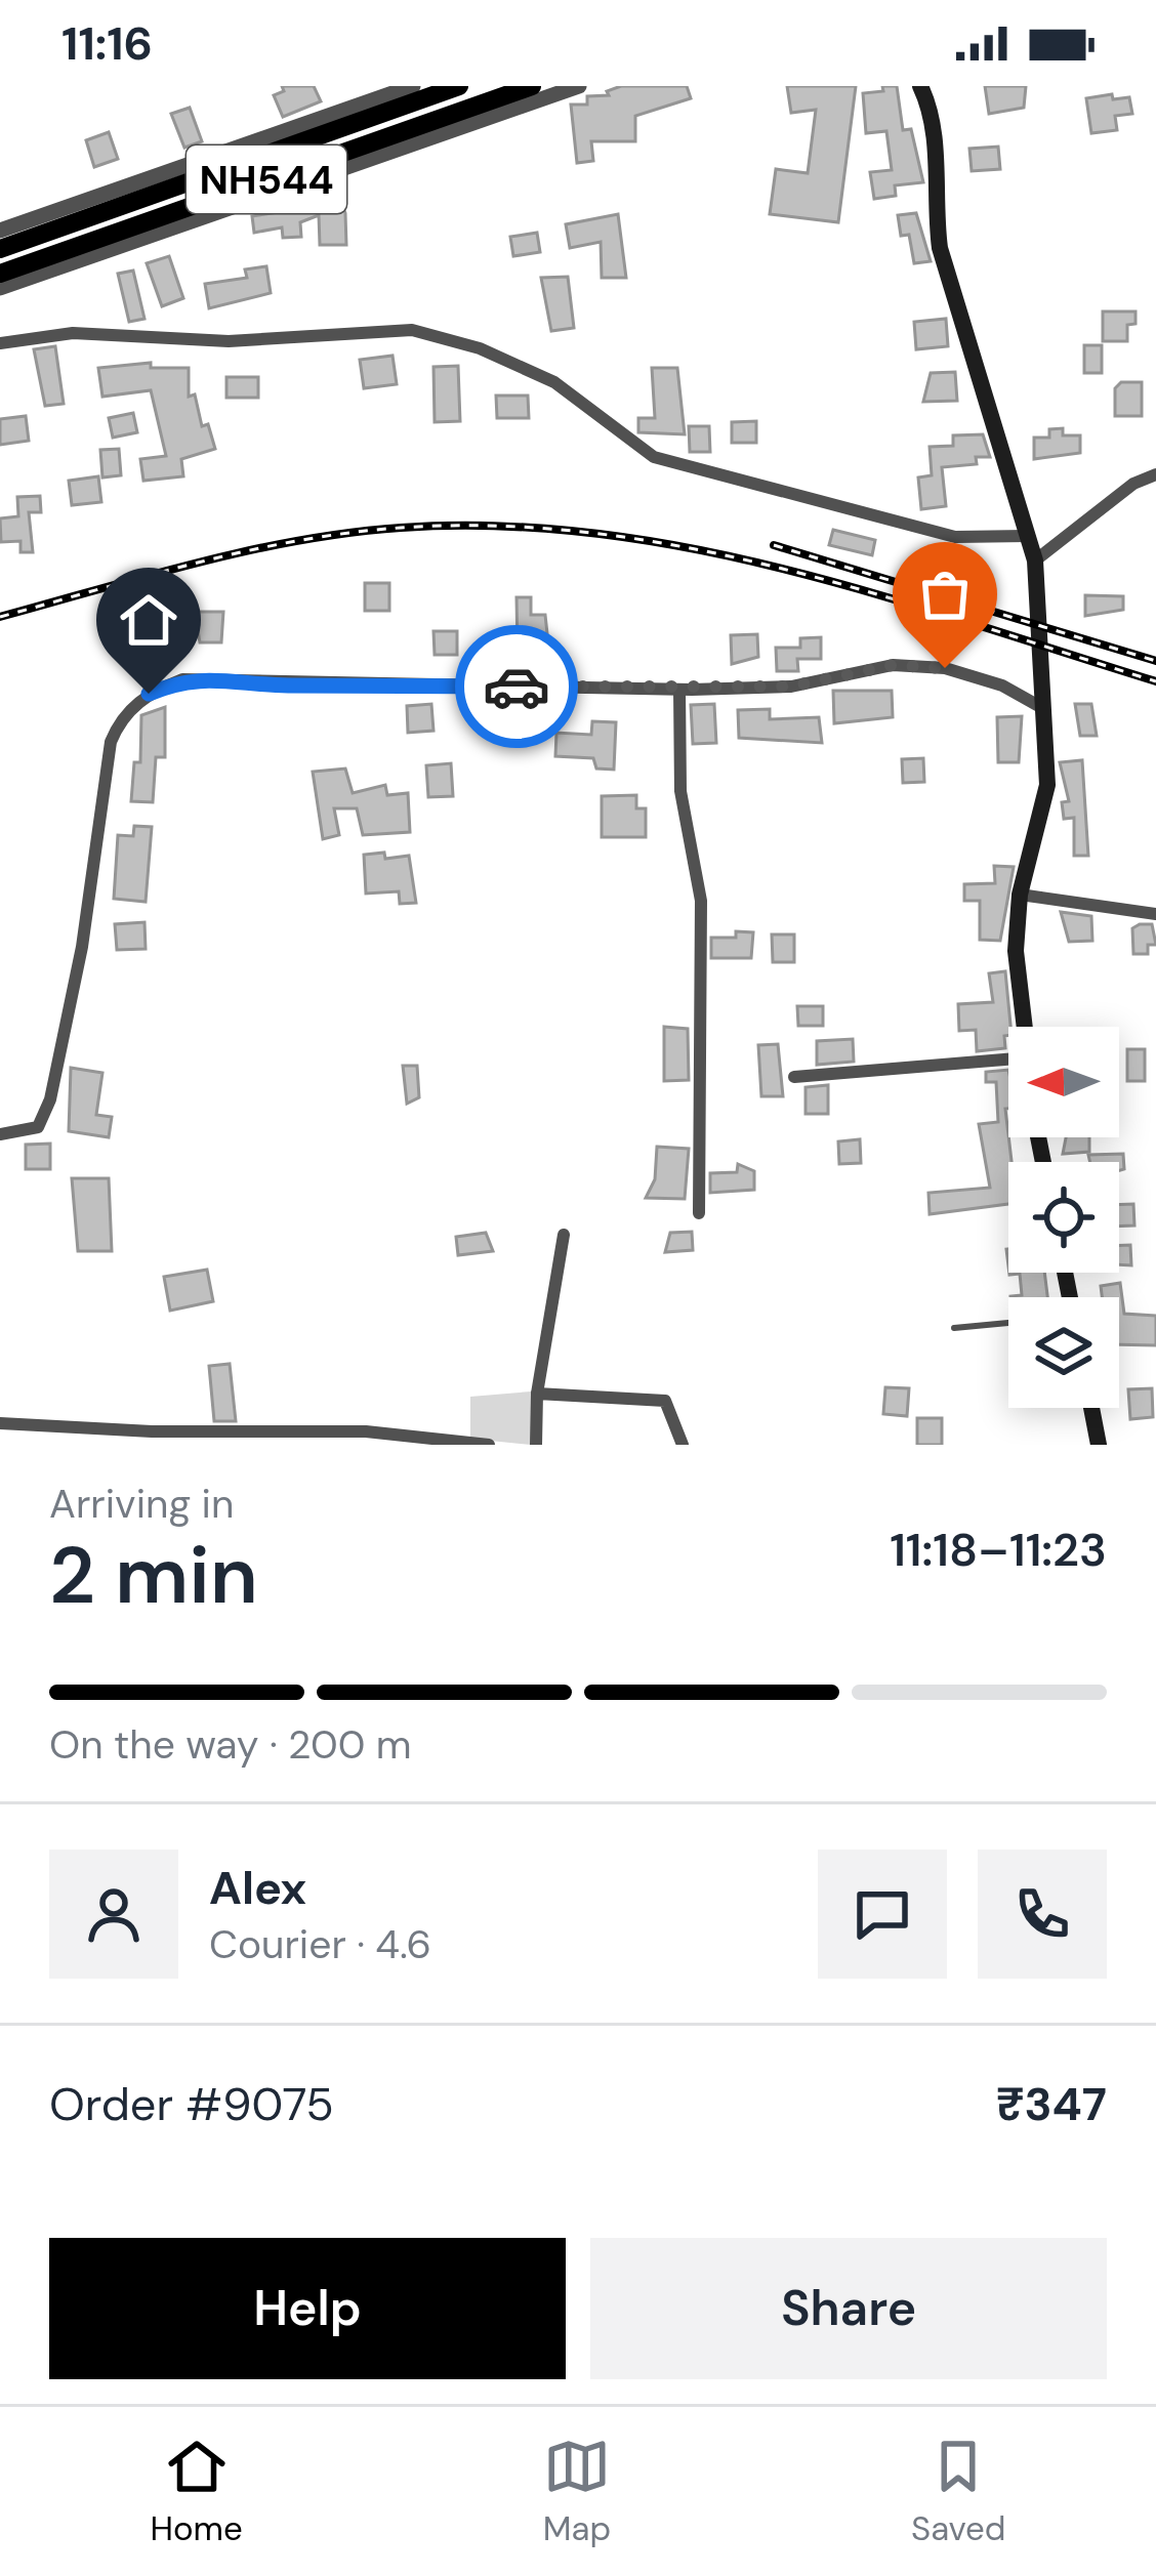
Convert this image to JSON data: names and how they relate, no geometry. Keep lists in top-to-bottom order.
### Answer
{
  "streets": {
    "highway": ["NH544"]
  },
  "north": "left",
  "page": {
    "status": "11:16",
    "heading": ["2 min", "Arriving in", "11:18–11:23"],
    "panel": [
      "Alex",
      "Courier · 4.6",
      "Order #9075",
      "₹347"
    ],
    "bar": "On the way · 200 m",
    "buttons": ["Help", "Share"],
    "tabs": ["Home", "Map", "Saved"]
  }
}
